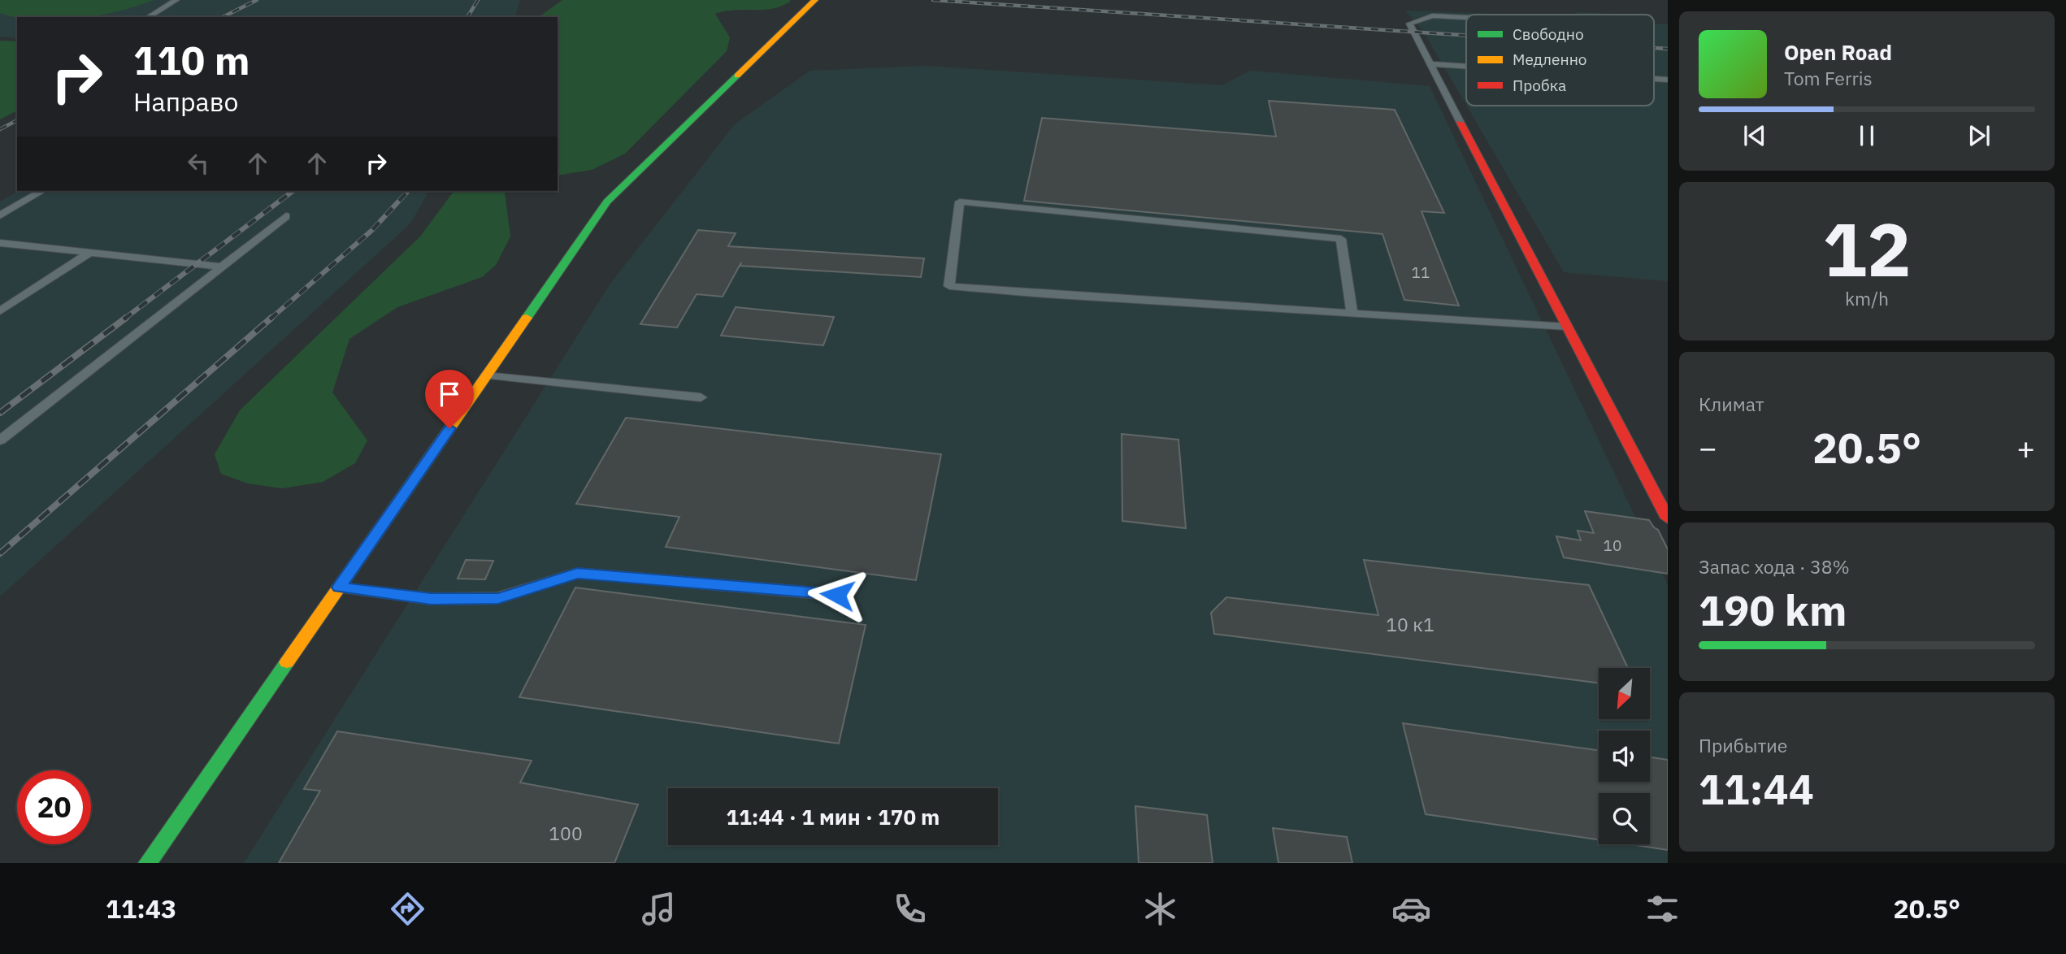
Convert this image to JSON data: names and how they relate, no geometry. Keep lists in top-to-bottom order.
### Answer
{
  "house_numbers": [
    "11",
    "10",
    "10 к1",
    "100"
  ],
  "legend": ["Свободно", "Медленно", "Пробка"],
  "north": "bottom left",
  "page": {
    "turn": ["110 m", "Направо"],
    "song": ["Open Road", "Tom Ferris"],
    "tile": [
      ["12", "km/h"],
      "Климат",
      ["Запас хода · 38%", "190 km"],
      ["Прибытие", "11:44"]
    ],
    "heat": ["−", "20.5°", "+"],
    "limit": "20",
    "trip": "11:44 · 1 мин · 170 m",
    "tabs": ["11:43", "20.5°"]
  }
}
